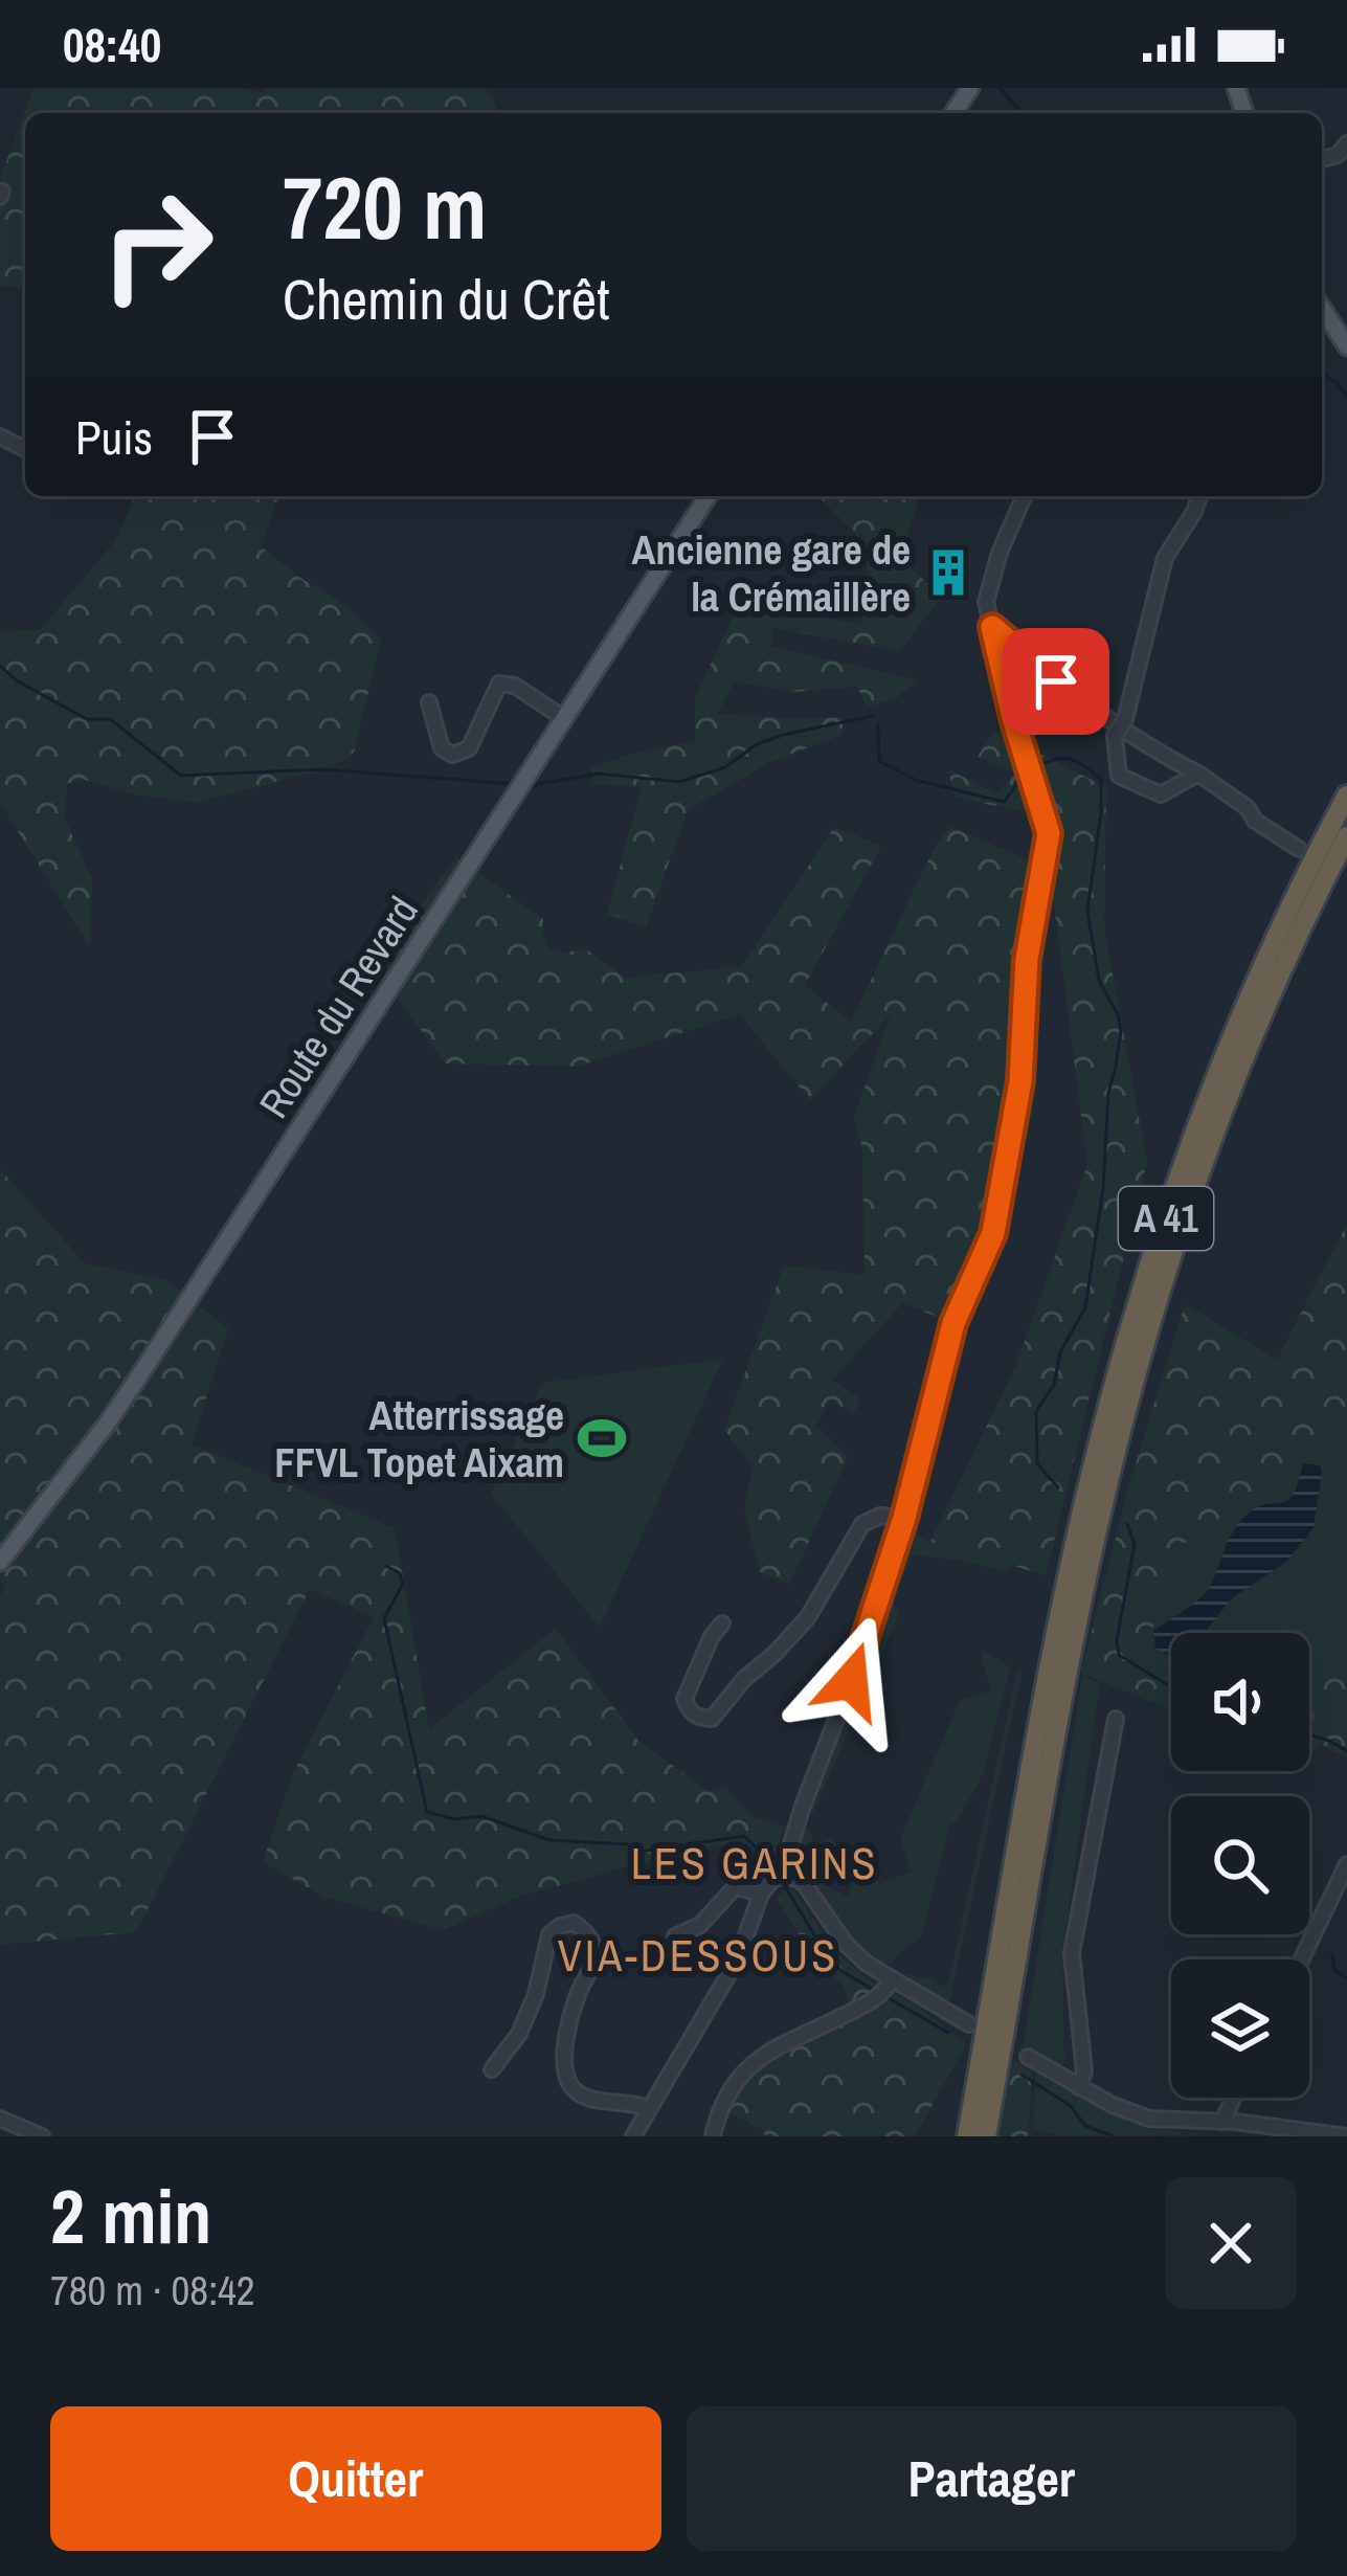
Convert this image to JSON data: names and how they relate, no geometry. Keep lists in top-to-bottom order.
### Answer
{
  "streets": {
    "highway": ["A 41"],
    "main road": ["Route du Revard"]
  },
  "districts": ["LES GARINS", "VIA-DESSOUS"],
  "places": {
    "building": ["Ancienne gare de la Crémaillère"],
    "sports": ["Atterrissage FFVL Topet Aixam"]
  },
  "page": {
    "status": "08:40",
    "turn": ["720 m", "Chemin du Crêt"],
    "then": "Puis",
    "heading": ["2 min", "780 m · 08:42"],
    "buttons": ["Quitter", "Partager"]
  }
}
